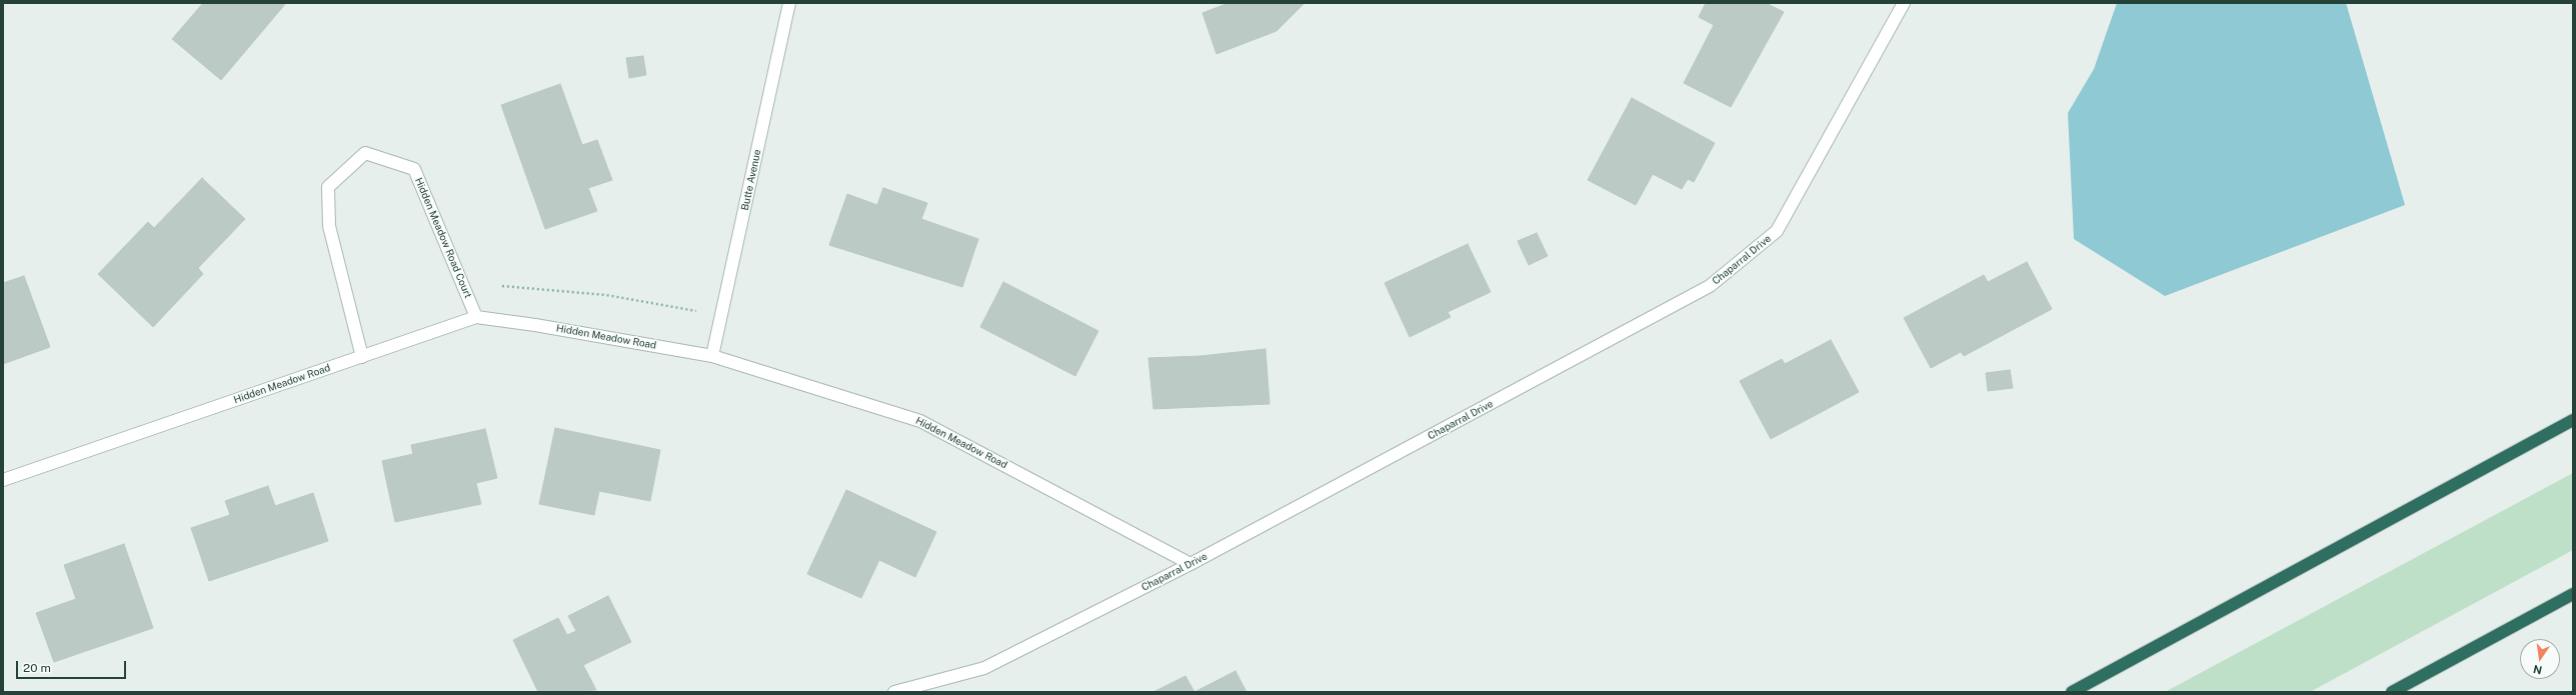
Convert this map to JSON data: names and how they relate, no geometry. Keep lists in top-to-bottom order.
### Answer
{
  "streets": {
    "street": [
      "Butte Avenue",
      "Hidden Meadow Road Court",
      "Chaparral Drive",
      "Hidden Meadow Road"
    ]
  },
  "crossings": [
    ["Butte Avenue", "Hidden Meadow Road"],
    ["Hidden Meadow Road Court", "Hidden Meadow Road"],
    ["Chaparral Drive", "Hidden Meadow Road"]
  ],
  "scale_bar": "20 m",
  "north": "bottom"
}
